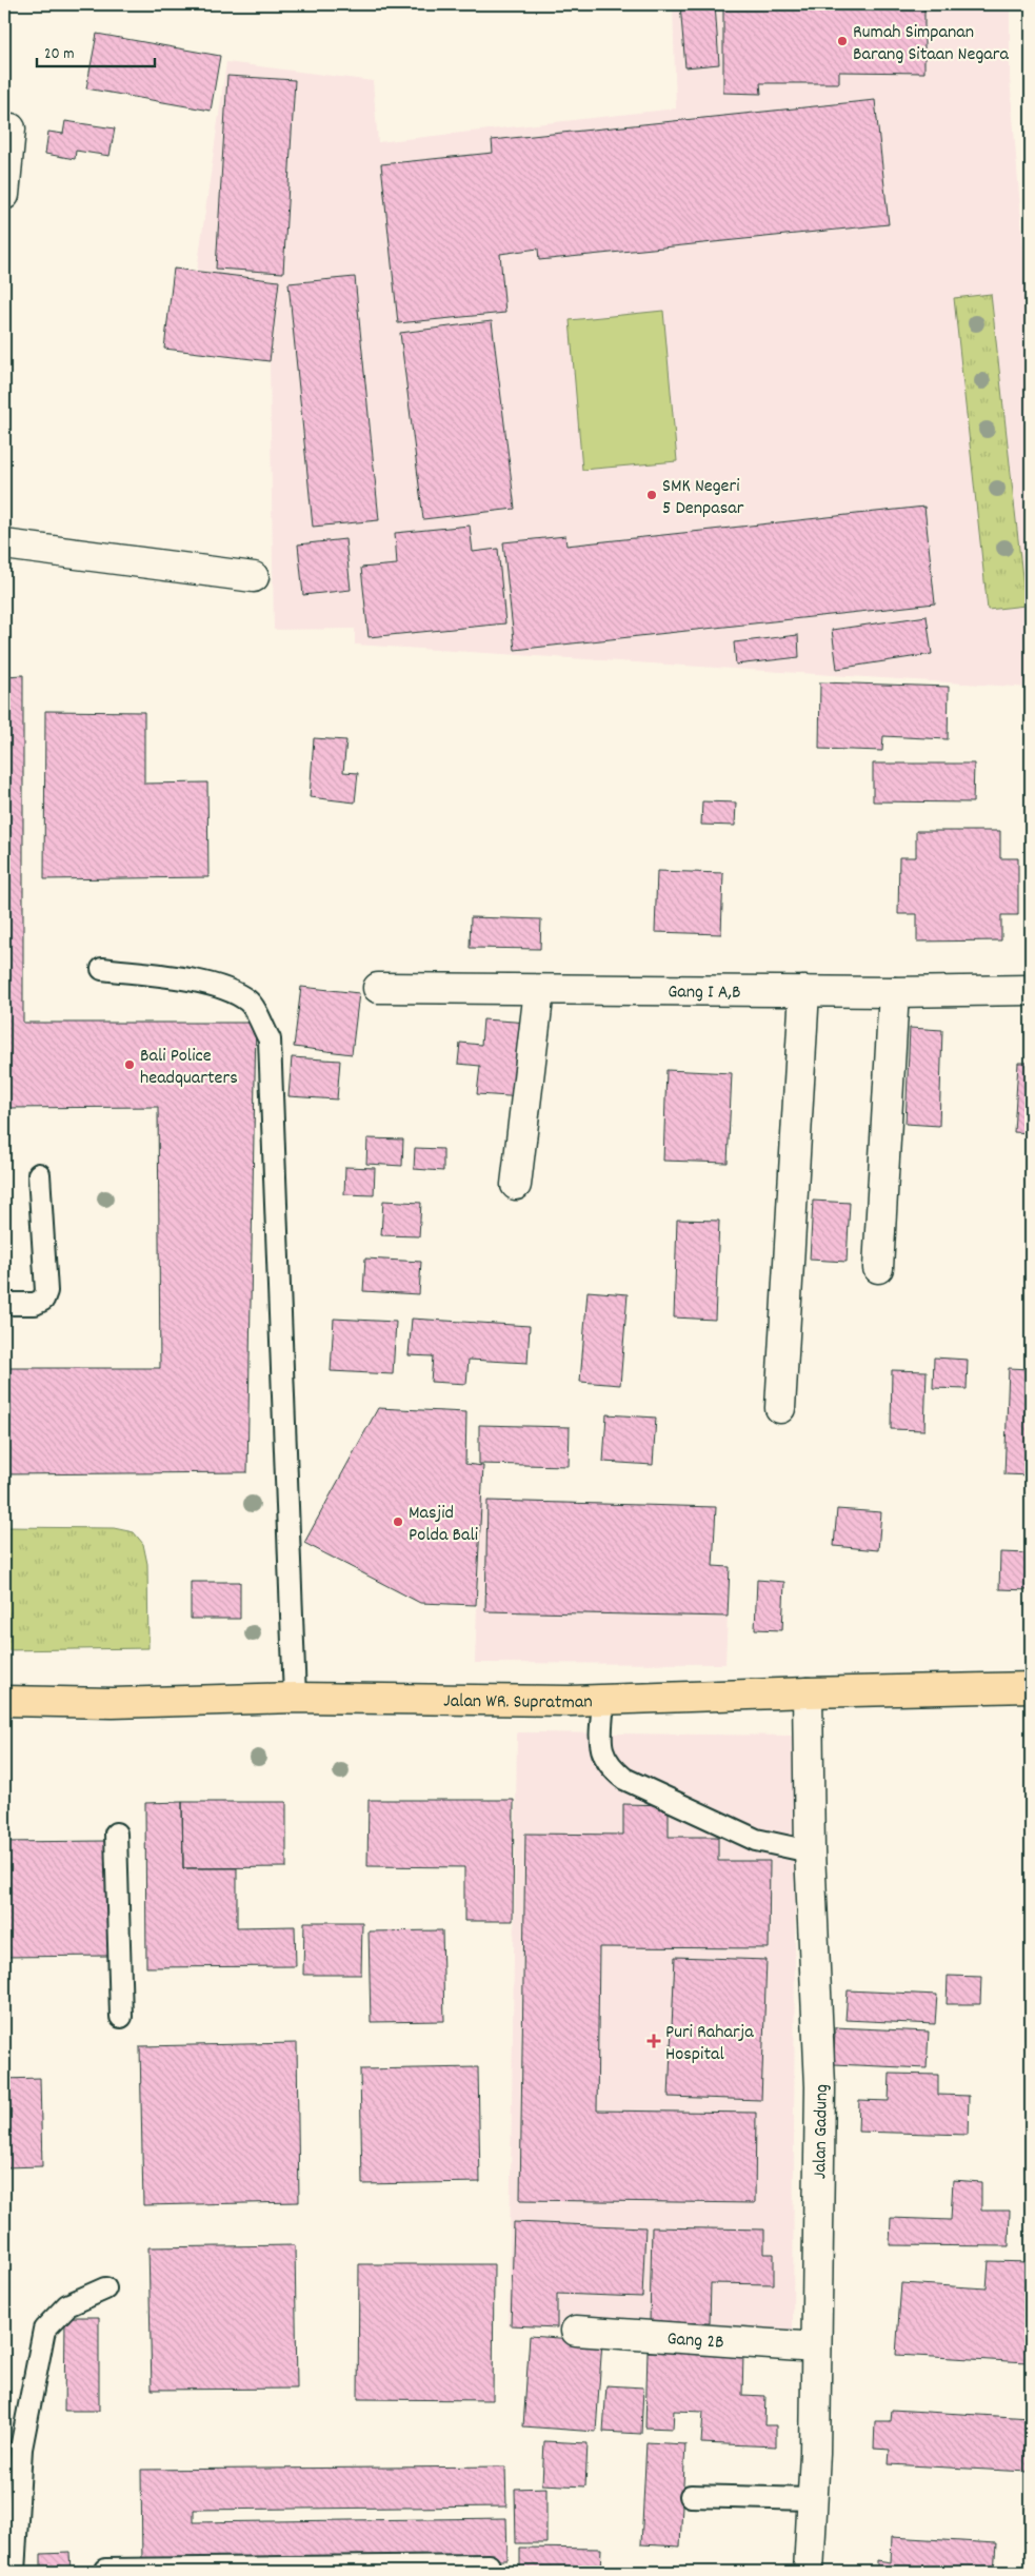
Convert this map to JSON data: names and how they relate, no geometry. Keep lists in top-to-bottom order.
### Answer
{
  "streets": {
    "main road": ["Jalan WR. Supratman"],
    "street": ["Gang I A,B", "Jalan Gadung", "Gang 2B"]
  },
  "crossings": [
    ["Jalan WR. Supratman", "Jalan Gadung"],
    ["Jalan Gadung", "Gang 2B"]
  ],
  "places": {
    "other": [
      "Rumah Simpanan Barang Sitaan Negara",
      "SMK Negeri 5 Denpasar",
      "Bali Police headquarters",
      "Masjid Polda Bali"
    ],
    "health": ["Puri Raharja Hospital"]
  },
  "scale_bar": "20 m"
}
